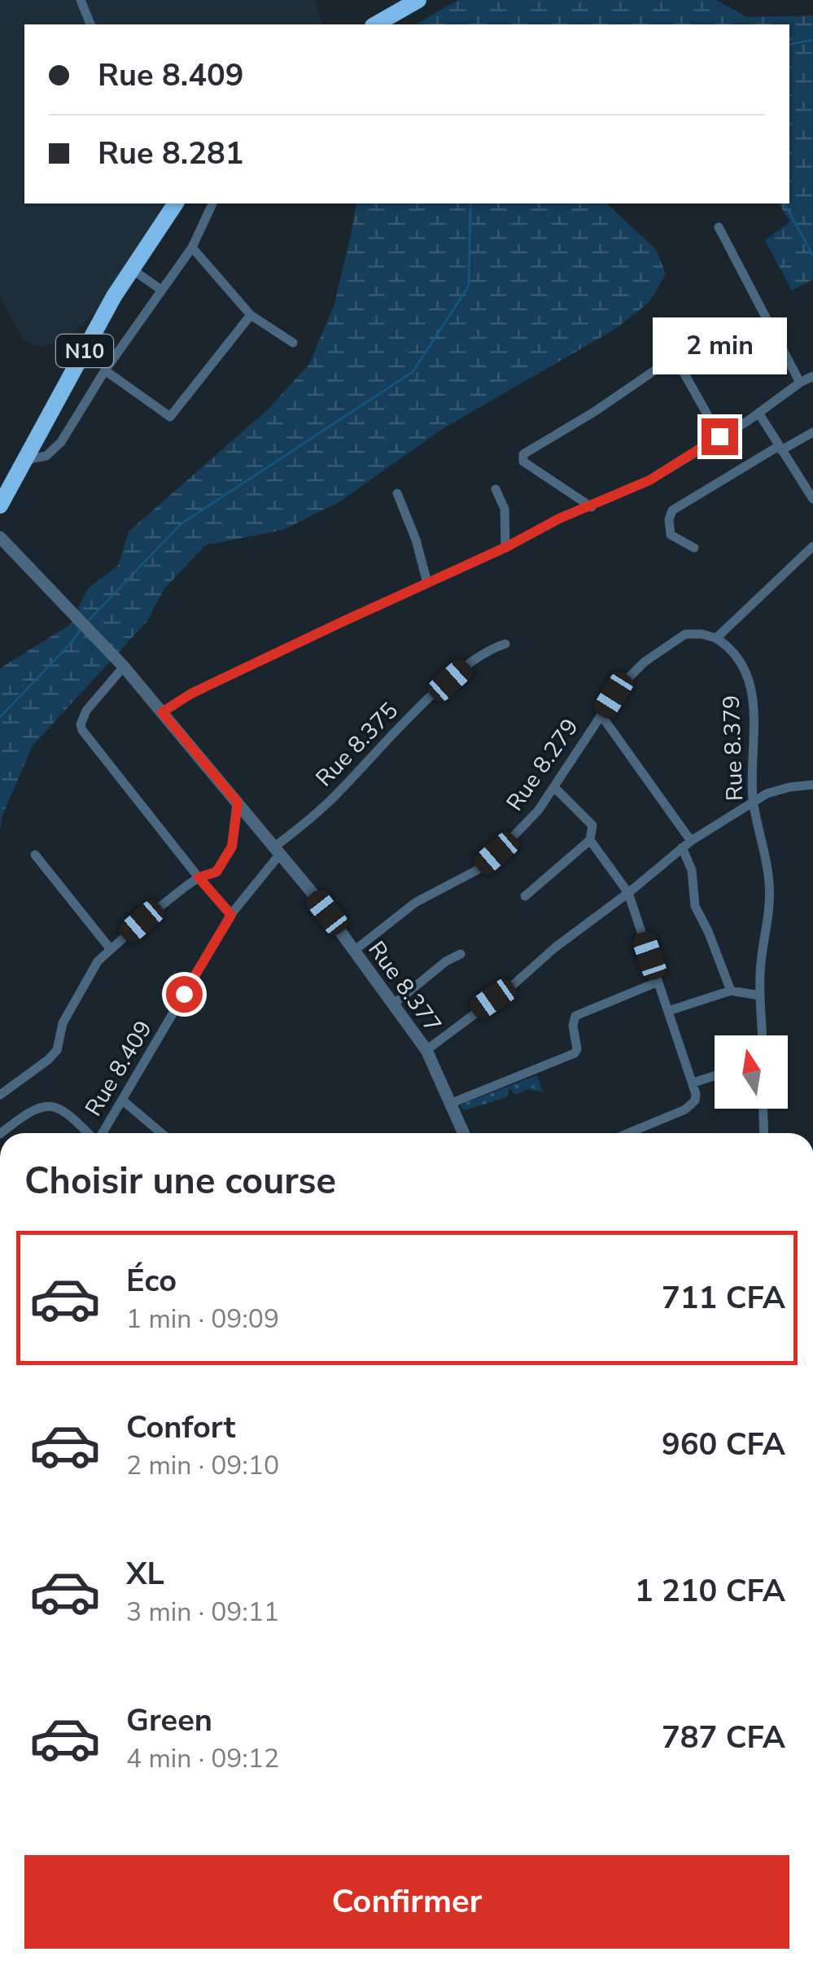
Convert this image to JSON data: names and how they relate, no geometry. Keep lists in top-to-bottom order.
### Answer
{
  "streets": {
    "highway": ["N10"],
    "street": [
      "Rue 8.375",
      "Rue 8.379",
      "Rue 8.279",
      "Rue 8.377",
      "Rue 8.409"
    ]
  },
  "crossings": [
    ["Rue 8.375", "Rue 8.377"],
    ["Rue 8.375", "Rue 8.409"],
    ["Rue 8.379", "Rue 8.279"],
    ["Rue 8.279", "Rue 8.377"],
    ["Rue 8.377", "Rue 8.409"]
  ],
  "north": "top",
  "page": {
    "banner": ["Rue 8.409", "Rue 8.281"],
    "bubble": "2 min",
    "heading": "Choisir une course",
    "list": [
      {
        "name": "Éco",
        "note": "1 min · 09:09",
        "value": "711 CFA"
      },
      {
        "name": "Confort",
        "note": "2 min · 09:10",
        "value": "960 CFA"
      },
      {
        "name": "XL",
        "note": "3 min · 09:11",
        "value": "1 210 CFA"
      },
      {
        "name": "Green",
        "note": "4 min · 09:12",
        "value": "787 CFA"
      }
    ],
    "buttons": "Confirmer"
  }
}
